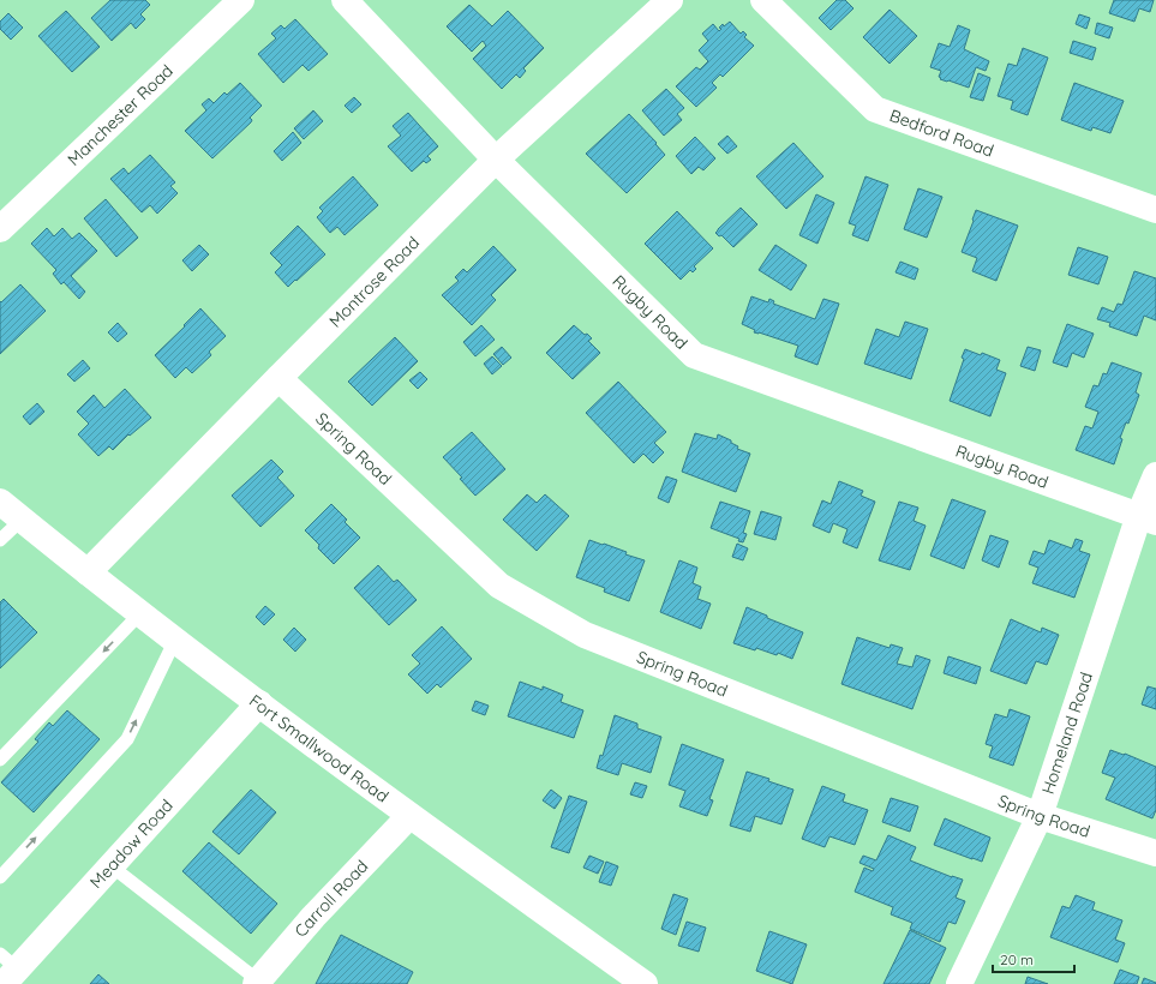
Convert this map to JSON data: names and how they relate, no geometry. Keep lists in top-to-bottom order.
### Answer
{
  "streets": {
    "street": [
      "Manchester Road",
      "Bedford Road",
      "Montrose Road",
      "Rugby Road",
      "Spring Road",
      "Homeland Road",
      "Fort Smallwood Road",
      "Meadow Road",
      "Carroll Road"
    ]
  },
  "crossings": [
    ["Montrose Road", "Rugby Road"],
    ["Montrose Road", "Spring Road"],
    ["Montrose Road", "Fort Smallwood Road"],
    ["Rugby Road", "Homeland Road"],
    ["Spring Road", "Homeland Road"],
    ["Fort Smallwood Road", "Meadow Road"],
    ["Fort Smallwood Road", "Carroll Road"]
  ],
  "scale_bar": "20 m"
}
